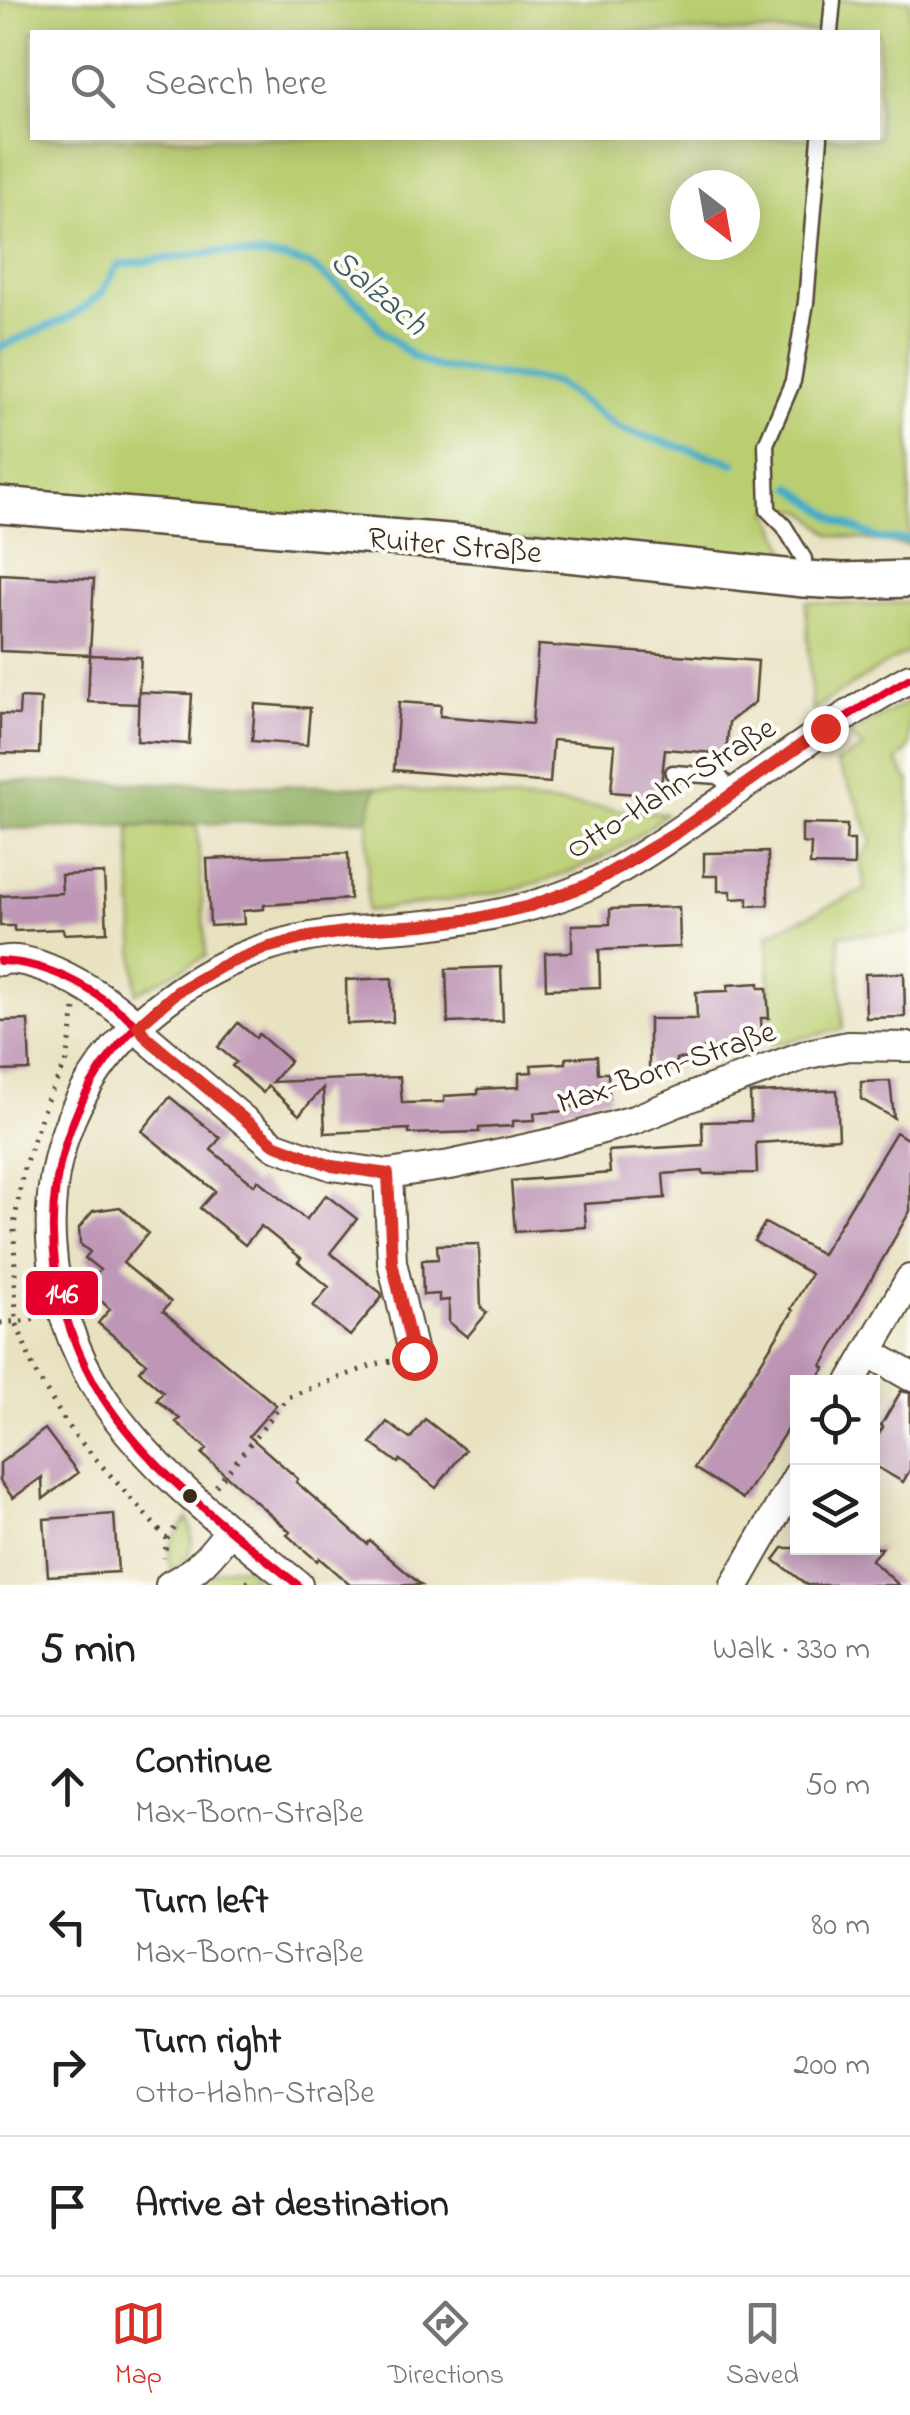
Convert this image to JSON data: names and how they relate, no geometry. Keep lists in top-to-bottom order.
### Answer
{
  "streets": {
    "street": ["Ruiter Straße", "Otto-Hahn-Straße", "Max-Born-Straße"]
  },
  "crossings": [
    ["Otto-Hahn-Straße", "Max-Born-Straße"]
  ],
  "water": ["Salzach"],
  "lines": ["transit line 146"],
  "north": "bottom right",
  "page": {
    "search": "Search here",
    "heading": ["5 min", "Walk · 330 m"],
    "list": [
      ["Continue", "Max-Born-Straße", "50 m"],
      ["Turn left", "Max-Born-Straße", "80 m"],
      ["Turn right", "Otto-Hahn-Straße", "200 m"],
      "Arrive at destination"
    ],
    "nav": ["Map", "Directions", "Saved"]
  }
}
